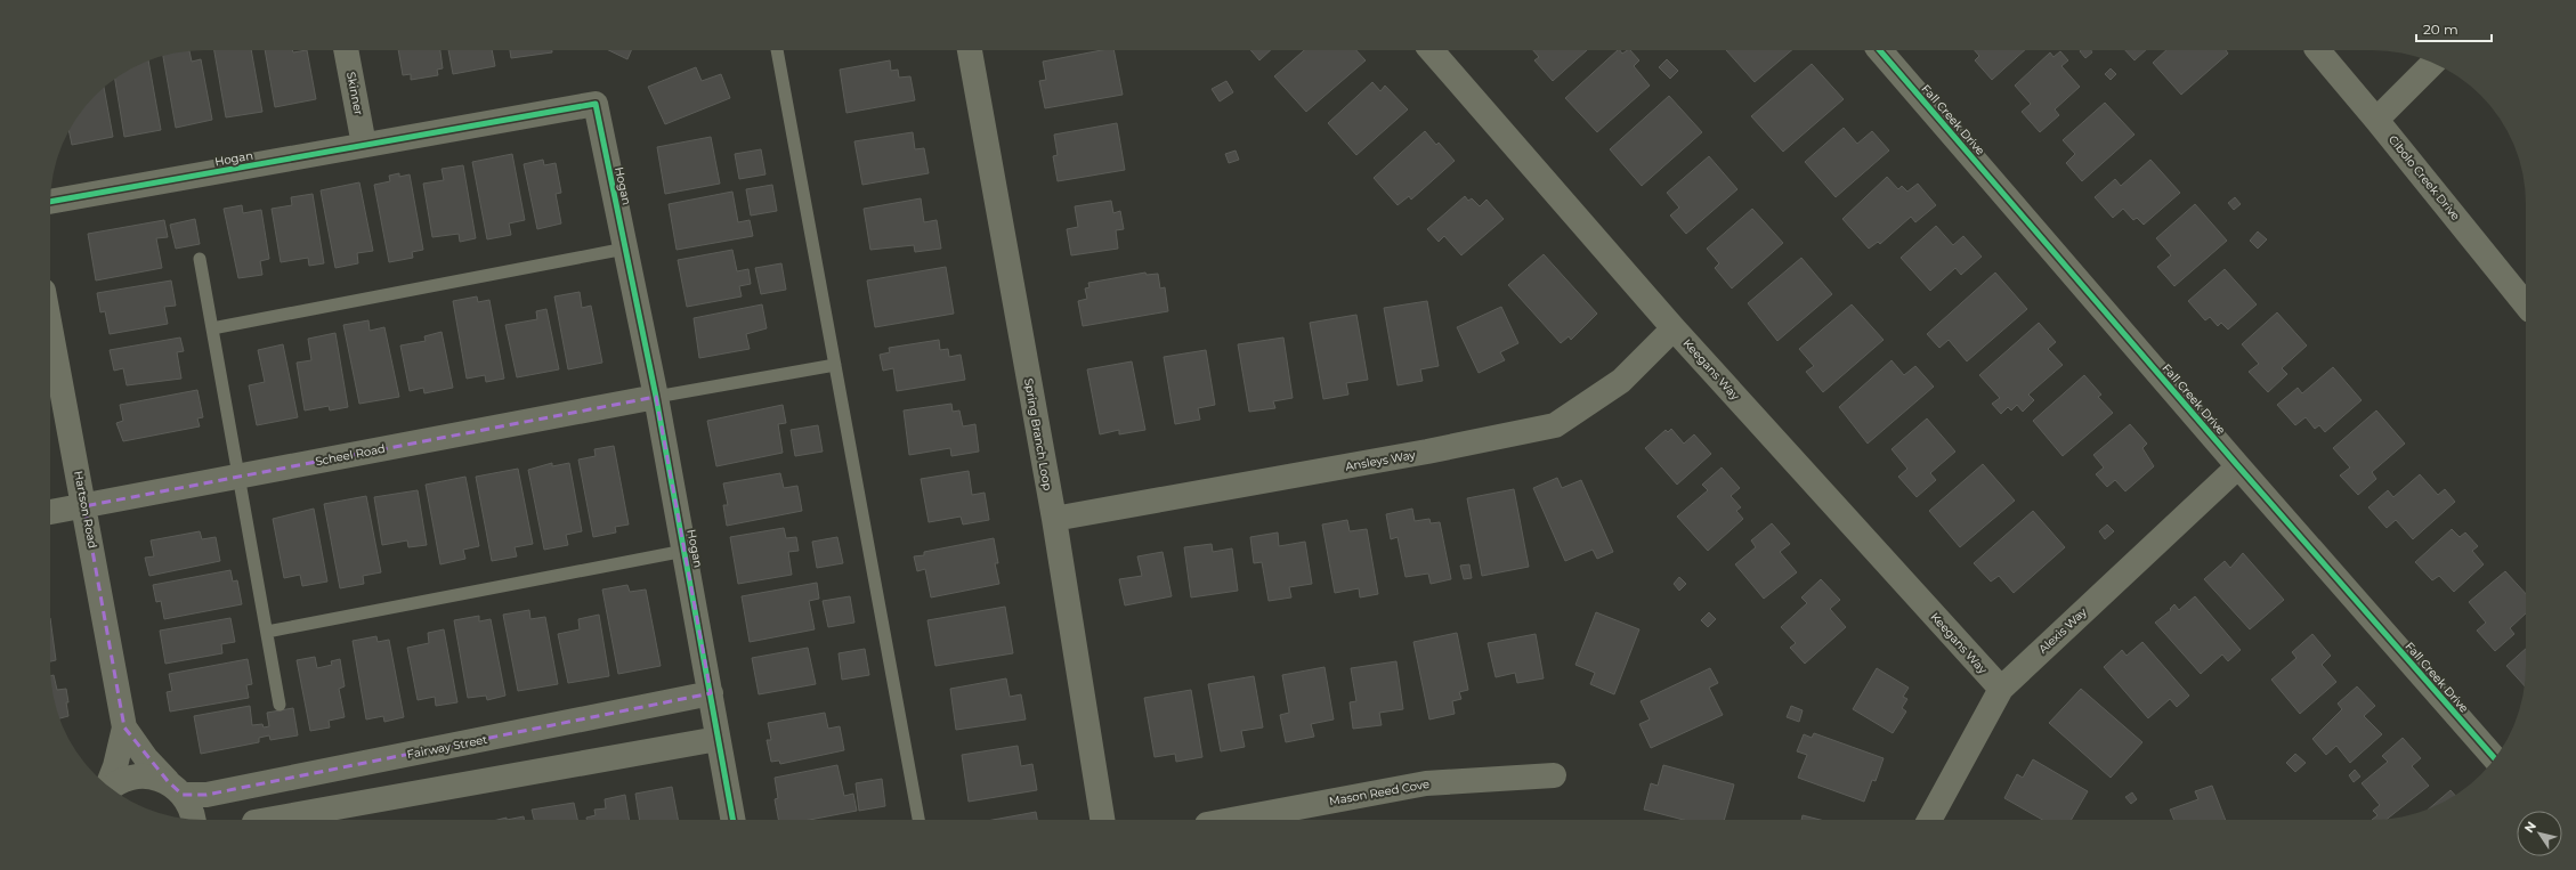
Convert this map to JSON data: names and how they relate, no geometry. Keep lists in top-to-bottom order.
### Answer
{
  "streets": {
    "street": [
      "Skinner",
      "Fall Creek Drive",
      "Hogan",
      "Cibolo Creek Drive",
      "Keegans Way",
      "Spring Branch Loop",
      "Scheel Road",
      "Ansleys Way",
      "Hartson Road",
      "Alexis Way",
      "Fairway Street",
      "Mason Reed Cove"
    ]
  },
  "crossings": [
    ["Skinner", "Hogan"],
    ["Fall Creek Drive", "Alexis Way"],
    ["Hogan", "Scheel Road"],
    ["Hogan", "Fairway Street"],
    ["Keegans Way", "Ansleys Way"],
    ["Keegans Way", "Alexis Way"],
    ["Spring Branch Loop", "Ansleys Way"],
    ["Scheel Road", "Hartson Road"],
    ["Hartson Road", "Fairway Street"]
  ],
  "scale_bar": "20 m",
  "north": "top left"
}
